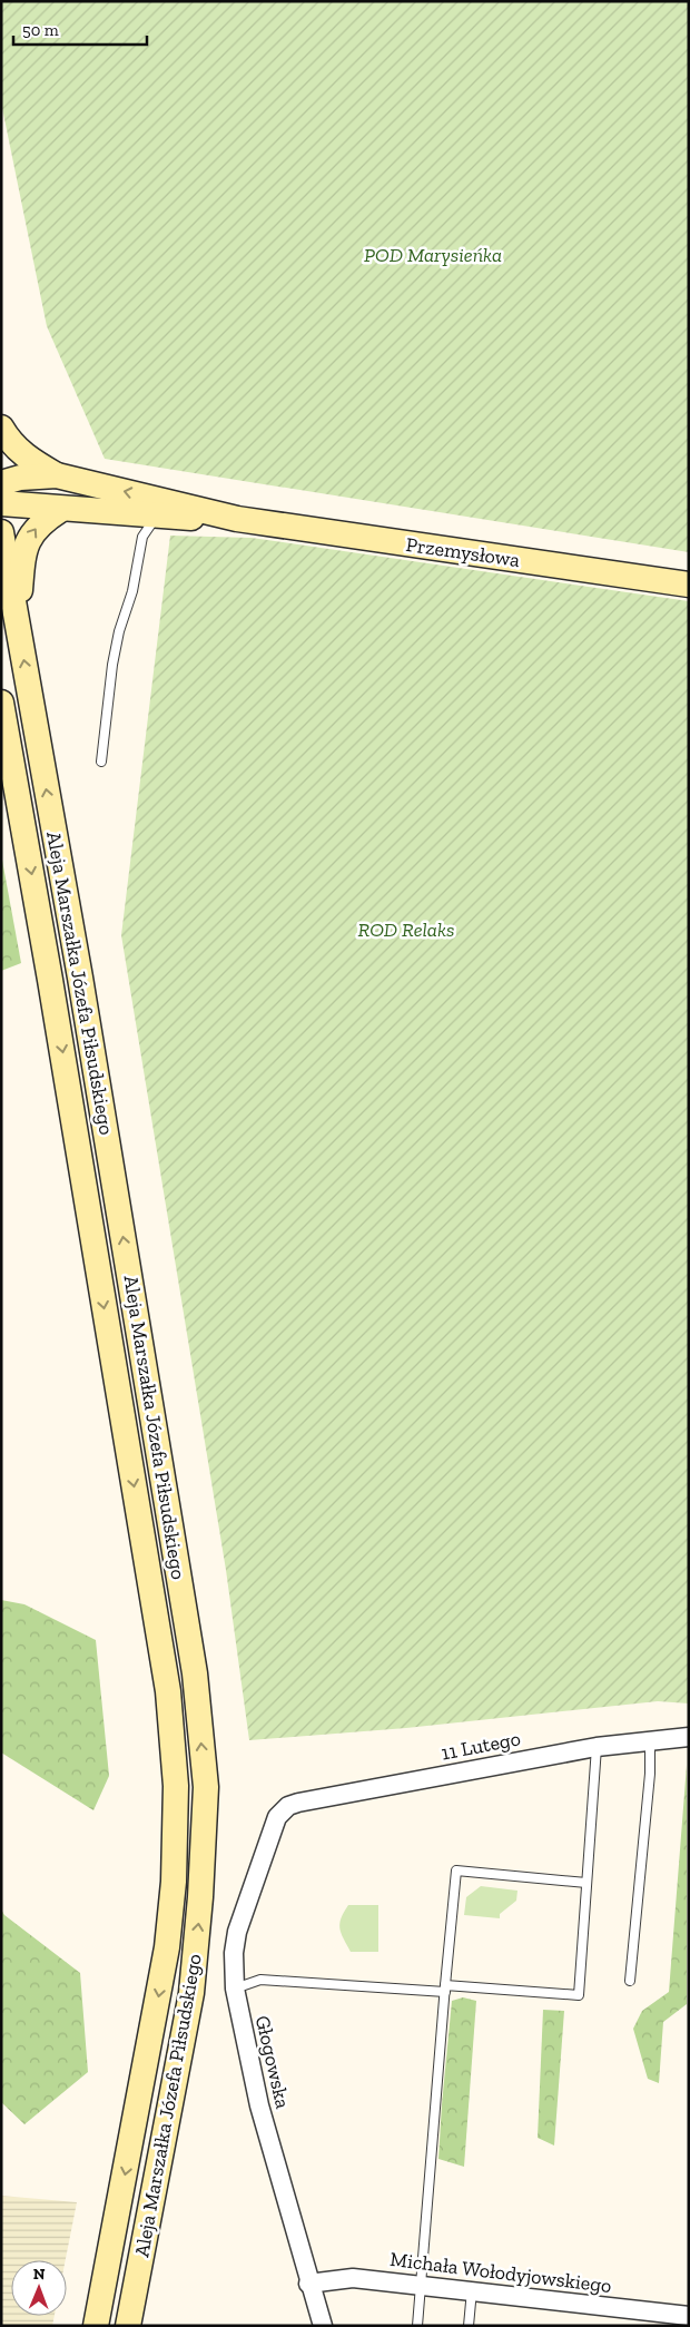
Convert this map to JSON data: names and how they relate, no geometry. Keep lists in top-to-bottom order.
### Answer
{
  "streets": {
    "main road": ["Przemysłowa", "Aleja Marszałka Józefa Piłsudskiego"],
    "street": ["11 Lutego", "Głogowska", "Michała Wołodyjowskiego"]
  },
  "crossings": [
    ["11 Lutego", "Głogowska"],
    ["Głogowska", "Michała Wołodyjowskiego"]
  ],
  "parks": ["POD Marysieńka", "ROD Relaks"],
  "scale_bar": "50 m",
  "north": "top"
}
